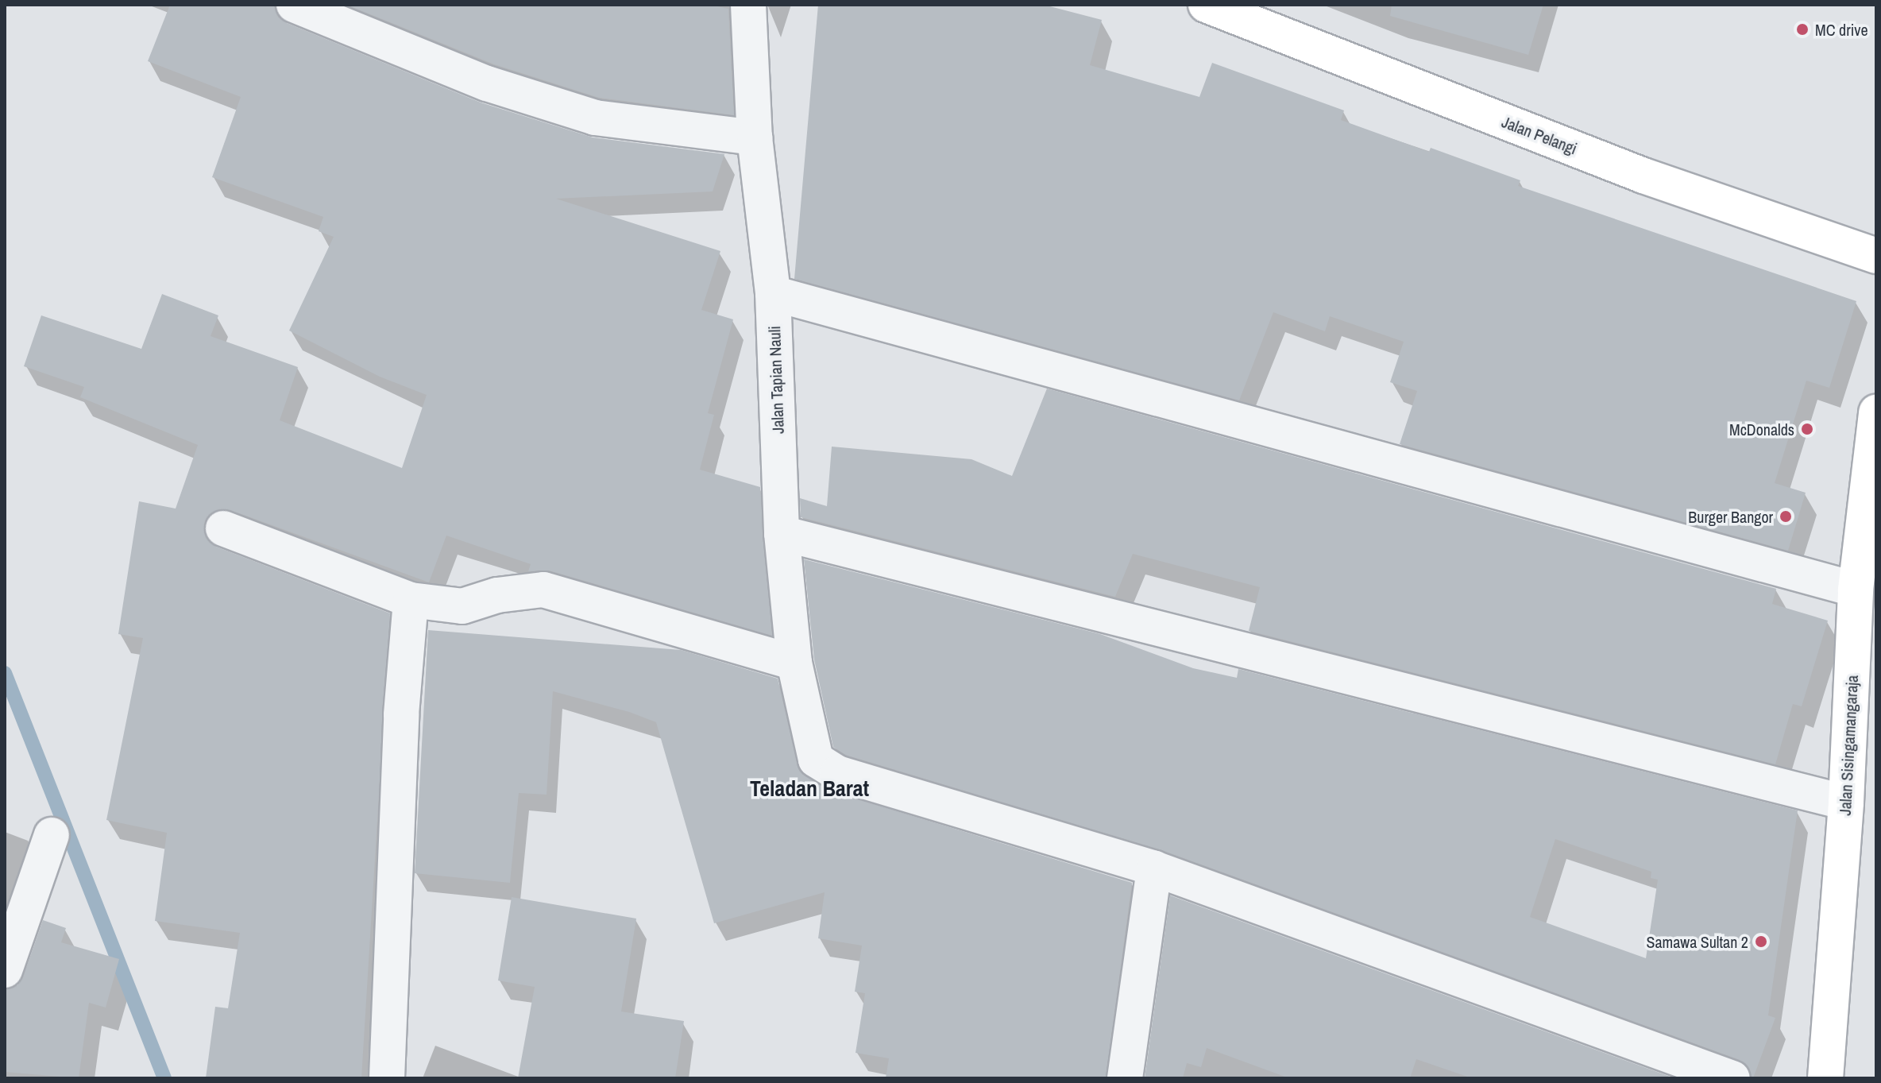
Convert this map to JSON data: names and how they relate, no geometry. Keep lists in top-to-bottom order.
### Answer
{
  "streets": {
    "main road": ["Jalan Pelangi", "Jalan Sisingamangaraja"],
    "street": ["Jalan Tapian Nauli"]
  },
  "districts": ["Teladan Barat"],
  "places": [
    "MC drive",
    "McDonalds",
    "Burger Bangor",
    "Samawa Sultan 2"
  ]
}
